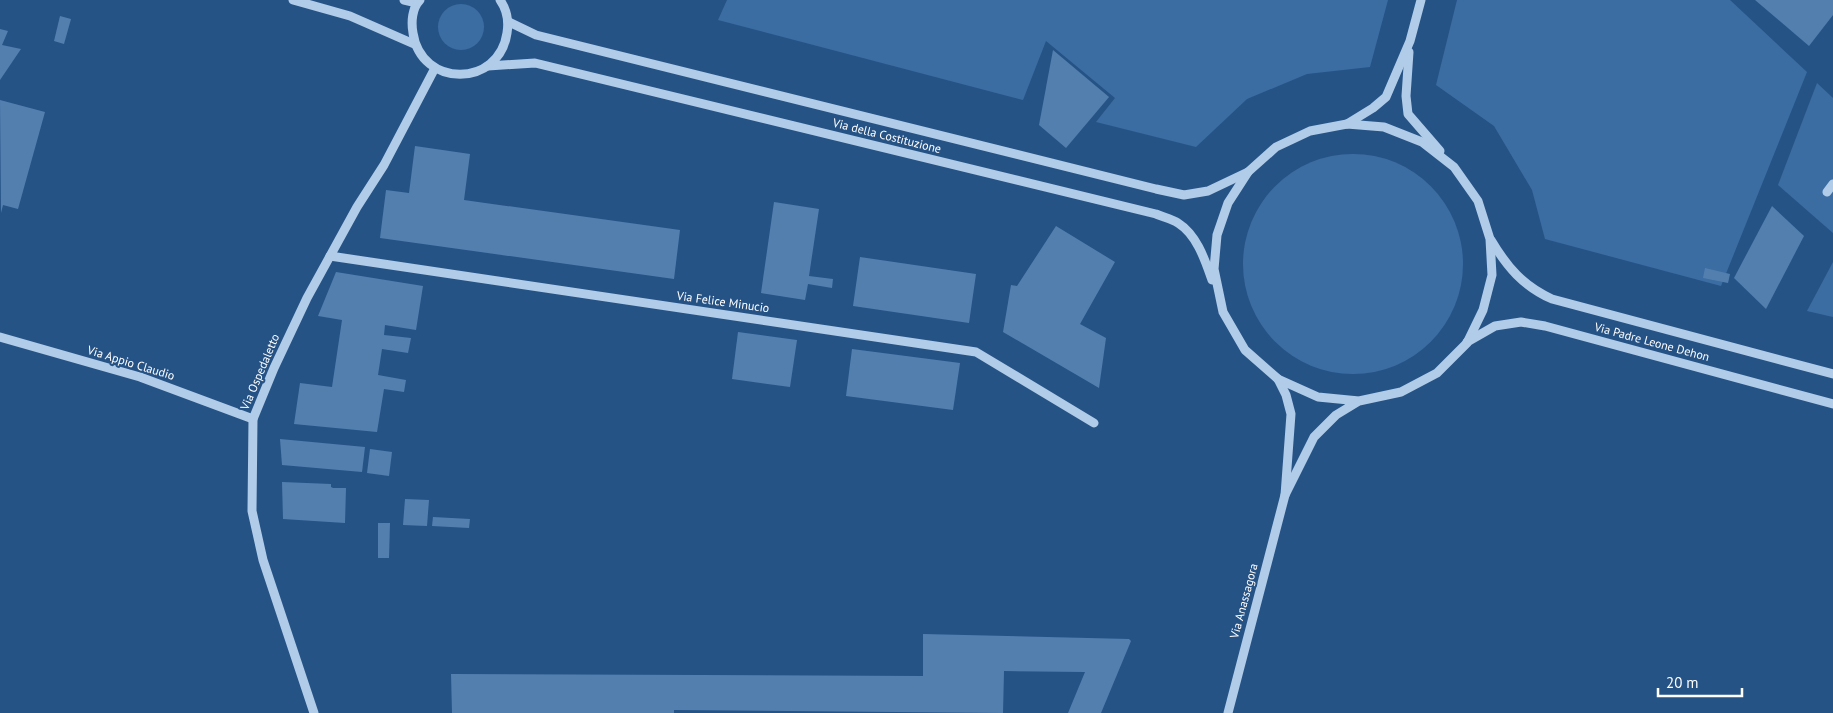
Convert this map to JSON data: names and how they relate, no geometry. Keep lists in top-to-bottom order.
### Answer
{
  "streets": {
    "street": [
      "Via della Costituzione",
      "Via Felice Minucio",
      "Via Padre Leone Dehon",
      "Via Appio Claudio",
      "Via Ospedaletto",
      "Via Anassagora"
    ]
  },
  "crossings": [
    ["Via della Costituzione", "Via Padre Leone Dehon"],
    ["Via della Costituzione", "Via Ospedaletto"],
    ["Via della Costituzione", "Via Anassagora"],
    ["Via Felice Minucio", "Via Ospedaletto"],
    ["Via Appio Claudio", "Via Ospedaletto"]
  ],
  "scale_bar": "20 m"
}
